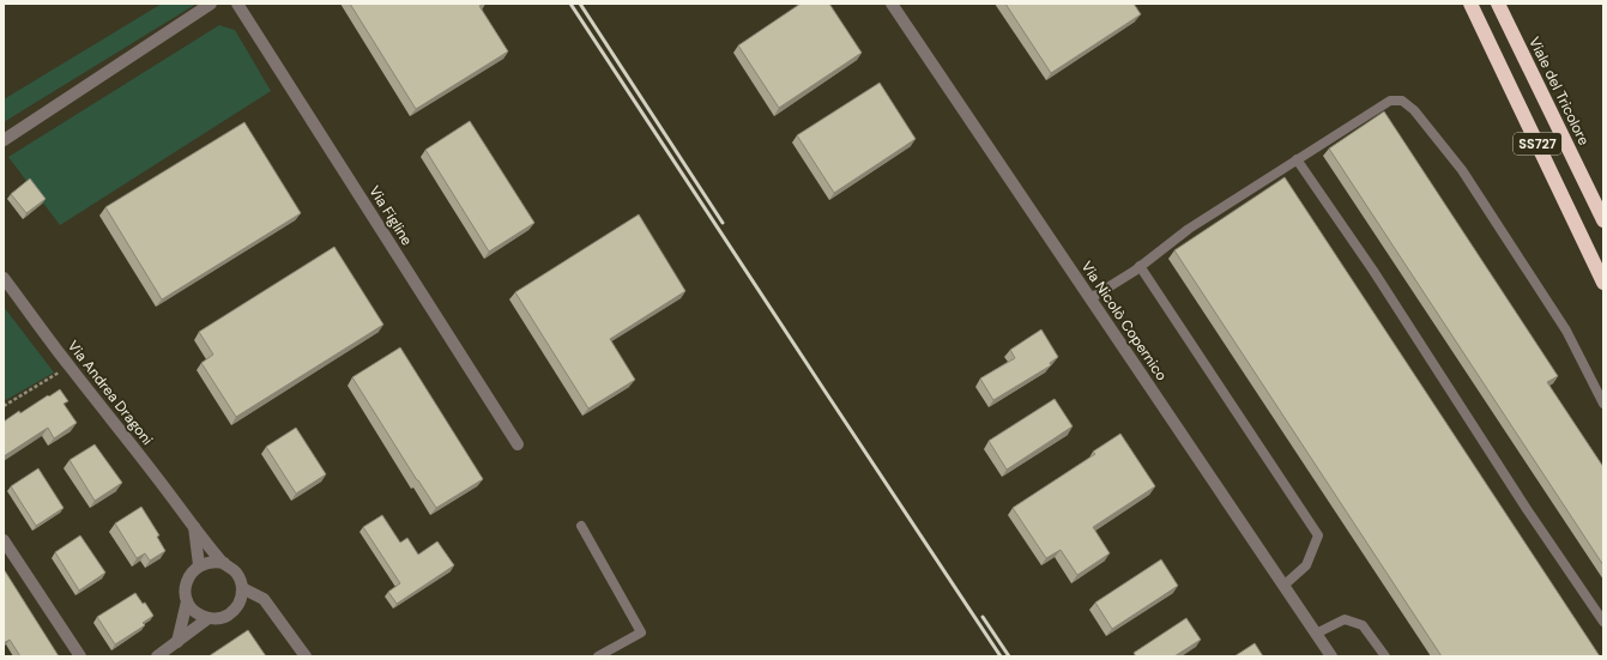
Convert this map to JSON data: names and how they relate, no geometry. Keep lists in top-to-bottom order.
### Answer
{
  "streets": {
    "highway": ["Viale del Tricolore", "SS727"],
    "street": ["Via Figline", "Via Nicolò Copernico", "Via Andrea Dragoni"]
  }
}
